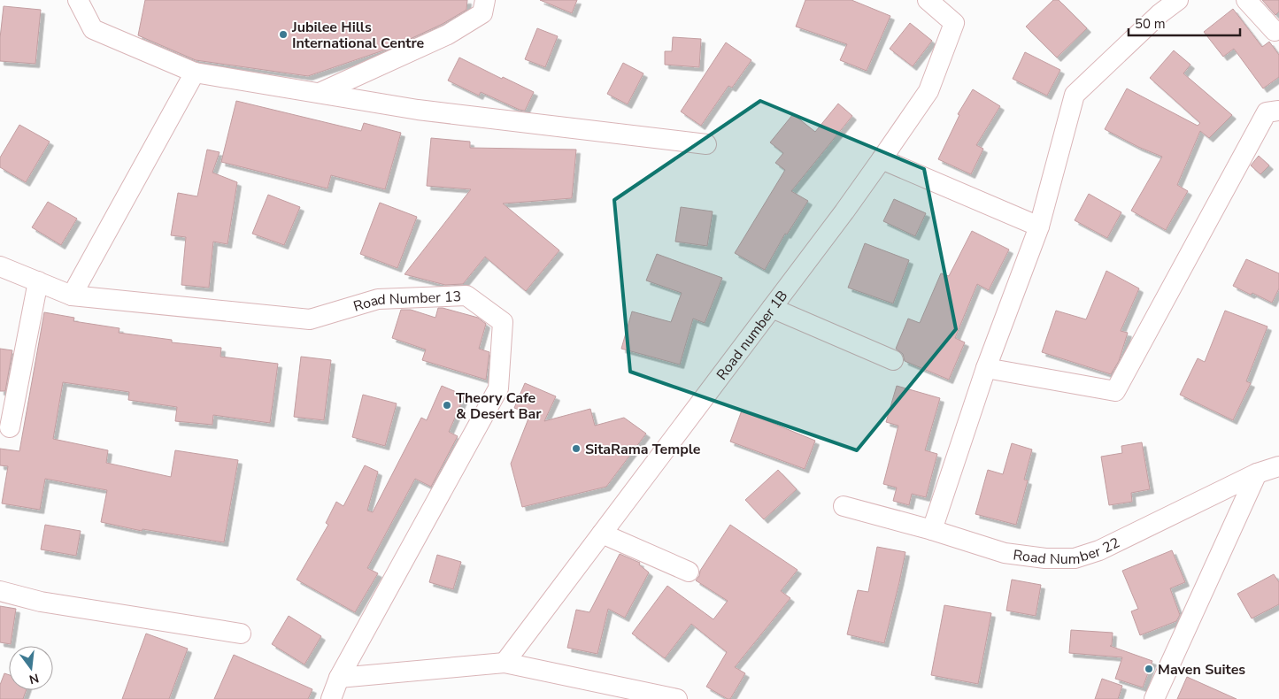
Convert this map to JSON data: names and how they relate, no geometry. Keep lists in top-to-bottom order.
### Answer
{
  "streets": {
    "street": ["Road Number 13", "Road number 1B", "Road Number 22"]
  },
  "places": [
    "Jubilee Hills International Centre",
    "Theory Cafe & Desert Bar",
    "SitaRama Temple",
    "Maven Suites"
  ],
  "scale_bar": "50 m",
  "north": "bottom"
}
